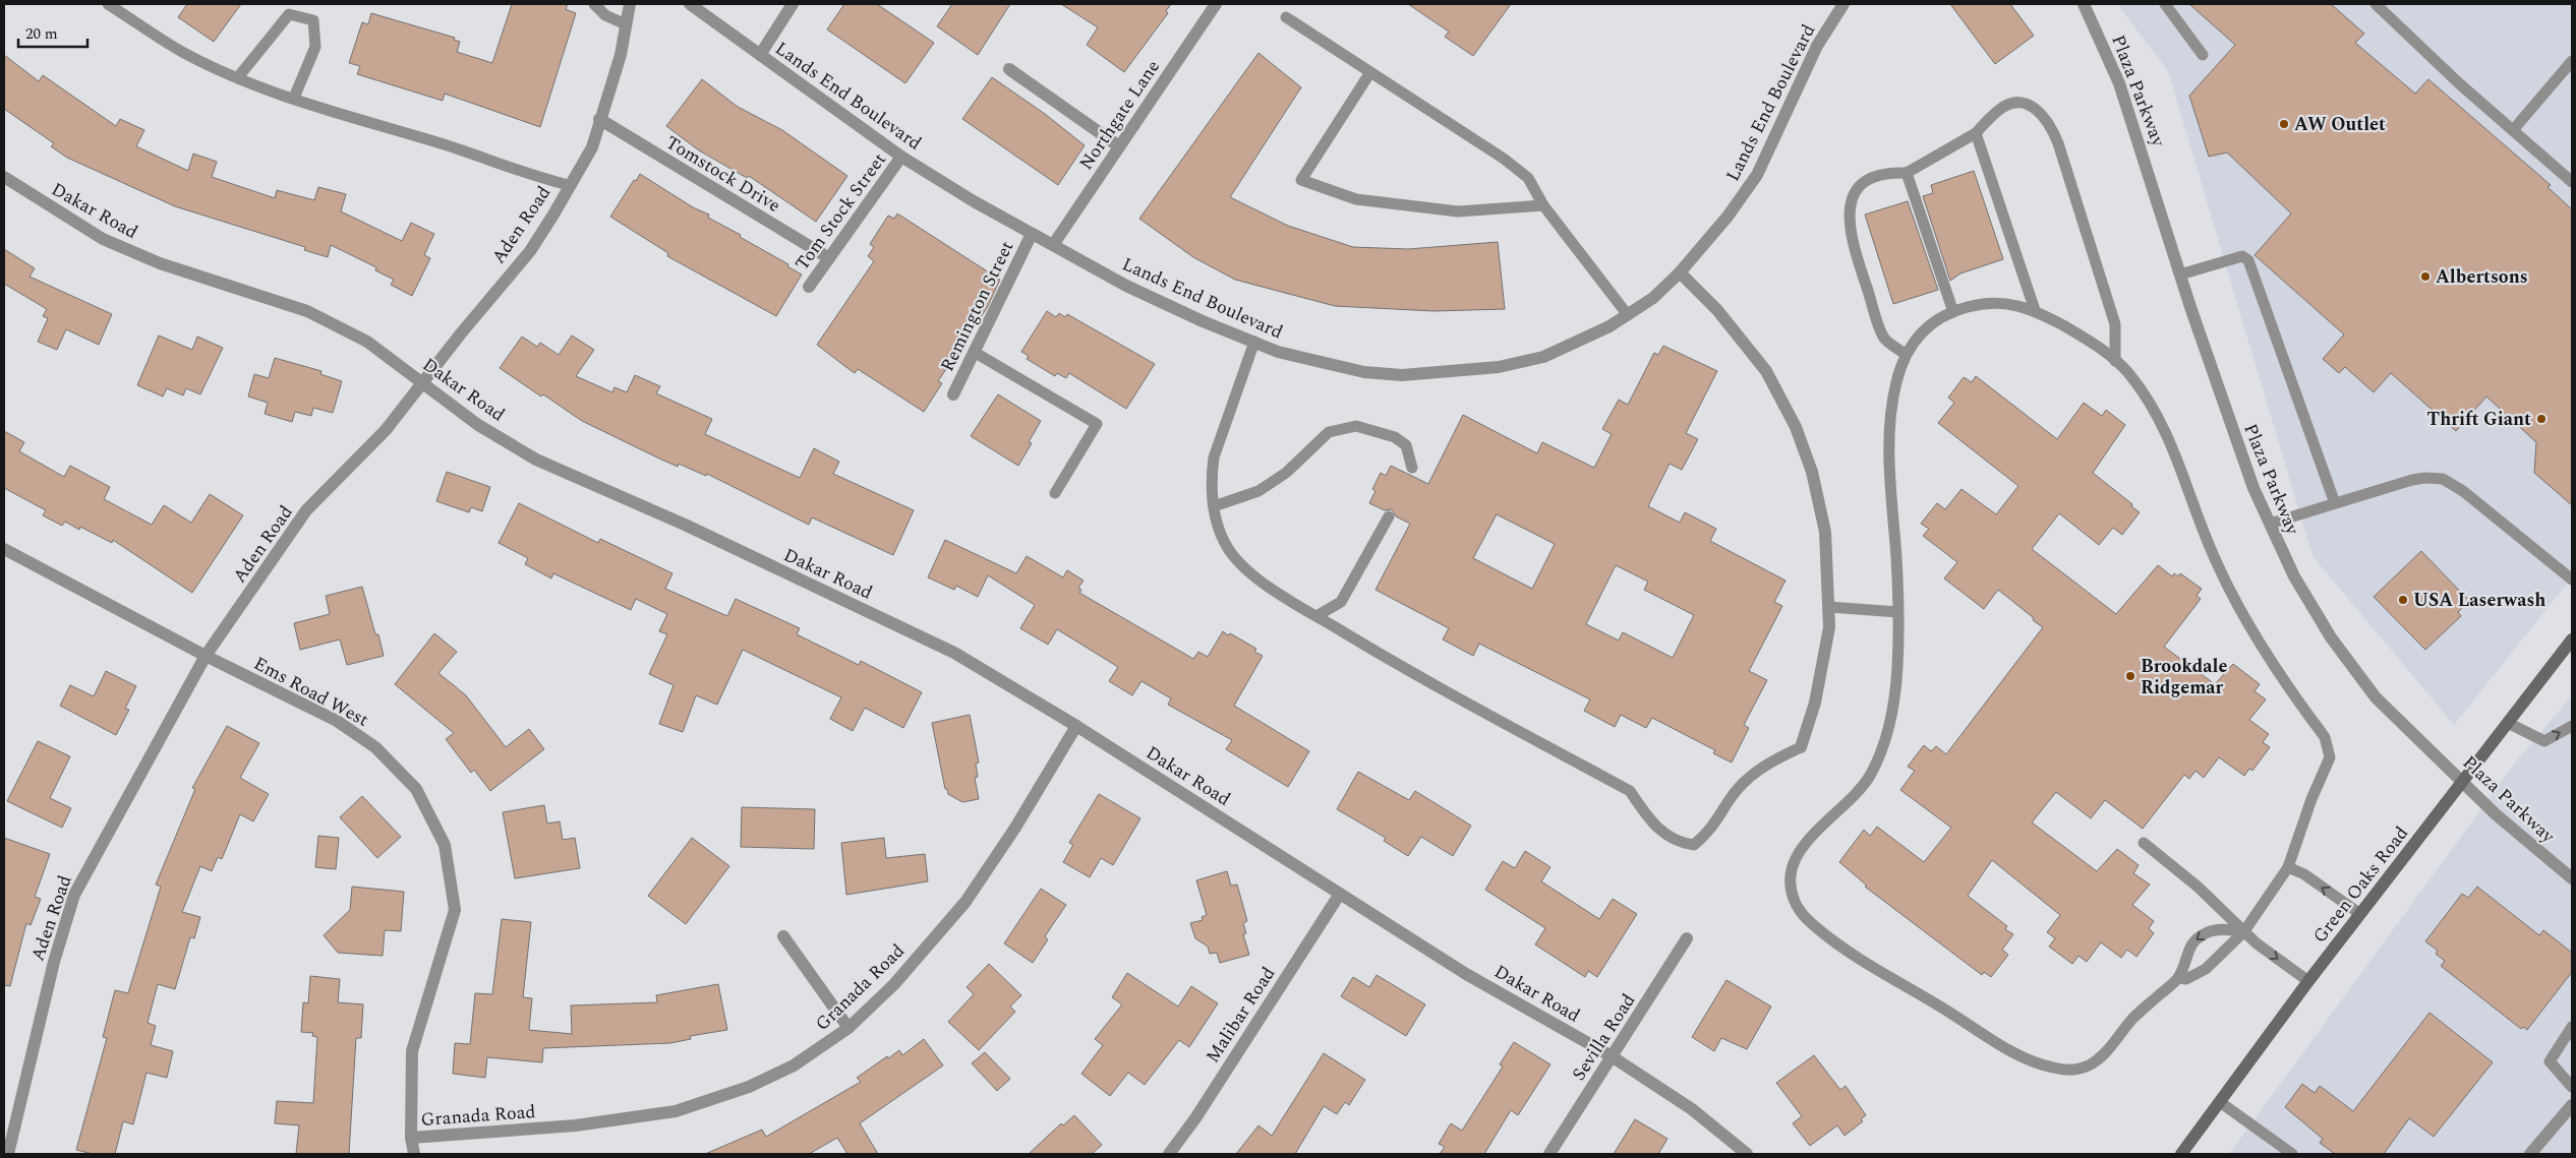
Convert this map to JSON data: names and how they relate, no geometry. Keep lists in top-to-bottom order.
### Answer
{
  "streets": {
    "main road": ["Green Oaks Road"],
    "street": [
      "Plaza Parkway",
      "Lands End Boulevard",
      "Northgate Lane",
      "Tomstock Drive",
      "Dakar Road",
      "Tom Stock Street",
      "Aden Road",
      "Remington Street",
      "Ems Road West",
      "Granada Road",
      "Malibar Road",
      "Sevilla Road"
    ]
  },
  "crossings": [
    ["Plaza Parkway", "Green Oaks Road"],
    ["Lands End Boulevard", "Northgate Lane"],
    ["Lands End Boulevard", "Tom Stock Street"],
    ["Lands End Boulevard", "Remington Street"],
    ["Tomstock Drive", "Tom Stock Street"],
    ["Tomstock Drive", "Aden Road"],
    ["Dakar Road", "Aden Road"],
    ["Dakar Road", "Granada Road"],
    ["Dakar Road", "Malibar Road"],
    ["Dakar Road", "Sevilla Road"],
    ["Aden Road", "Ems Road West"],
    ["Ems Road West", "Granada Road"]
  ],
  "places": [
    "AW Outlet",
    "Albertsons",
    "Thrift Giant",
    "USA Laserwash",
    "Brookdale Ridgemar"
  ],
  "scale_bar": "20 m"
}
